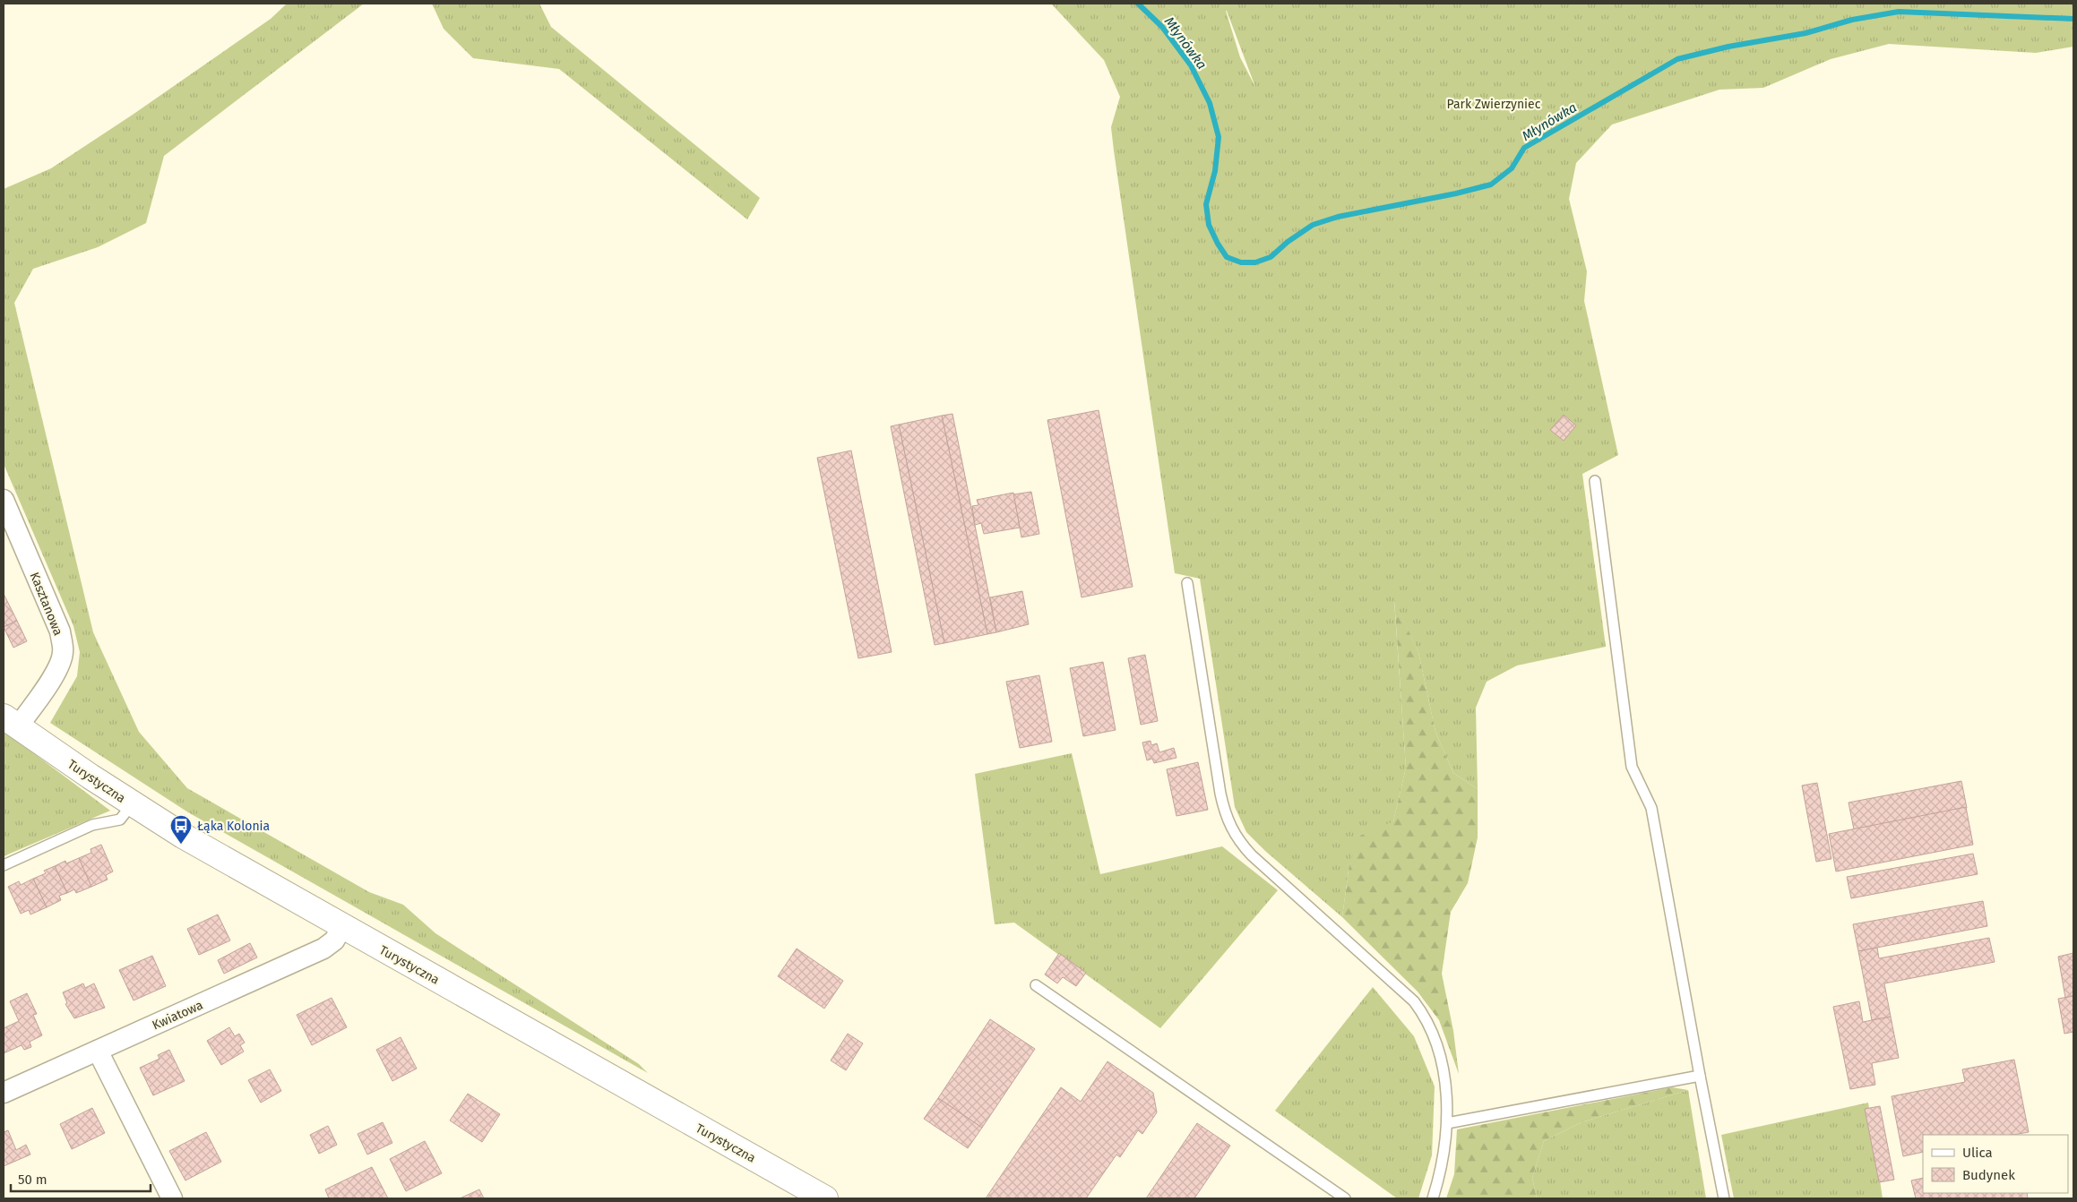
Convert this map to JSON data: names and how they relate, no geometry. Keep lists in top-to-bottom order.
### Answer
{
  "streets": {
    "main road": ["Turystyczna"],
    "street": ["Kasztanowa", "Kwiatowa"]
  },
  "crossings": [
    ["Kasztanowa", "Turystyczna"],
    ["Turystyczna", "Kwiatowa"]
  ],
  "water": ["Młynówka"],
  "parks": ["Park Zwierzyniec"],
  "places": {
    "bus stop": ["Łąka Kolonia"]
  },
  "legend": ["Ulica", "Budynek"],
  "scale_bar": "50 m"
}
